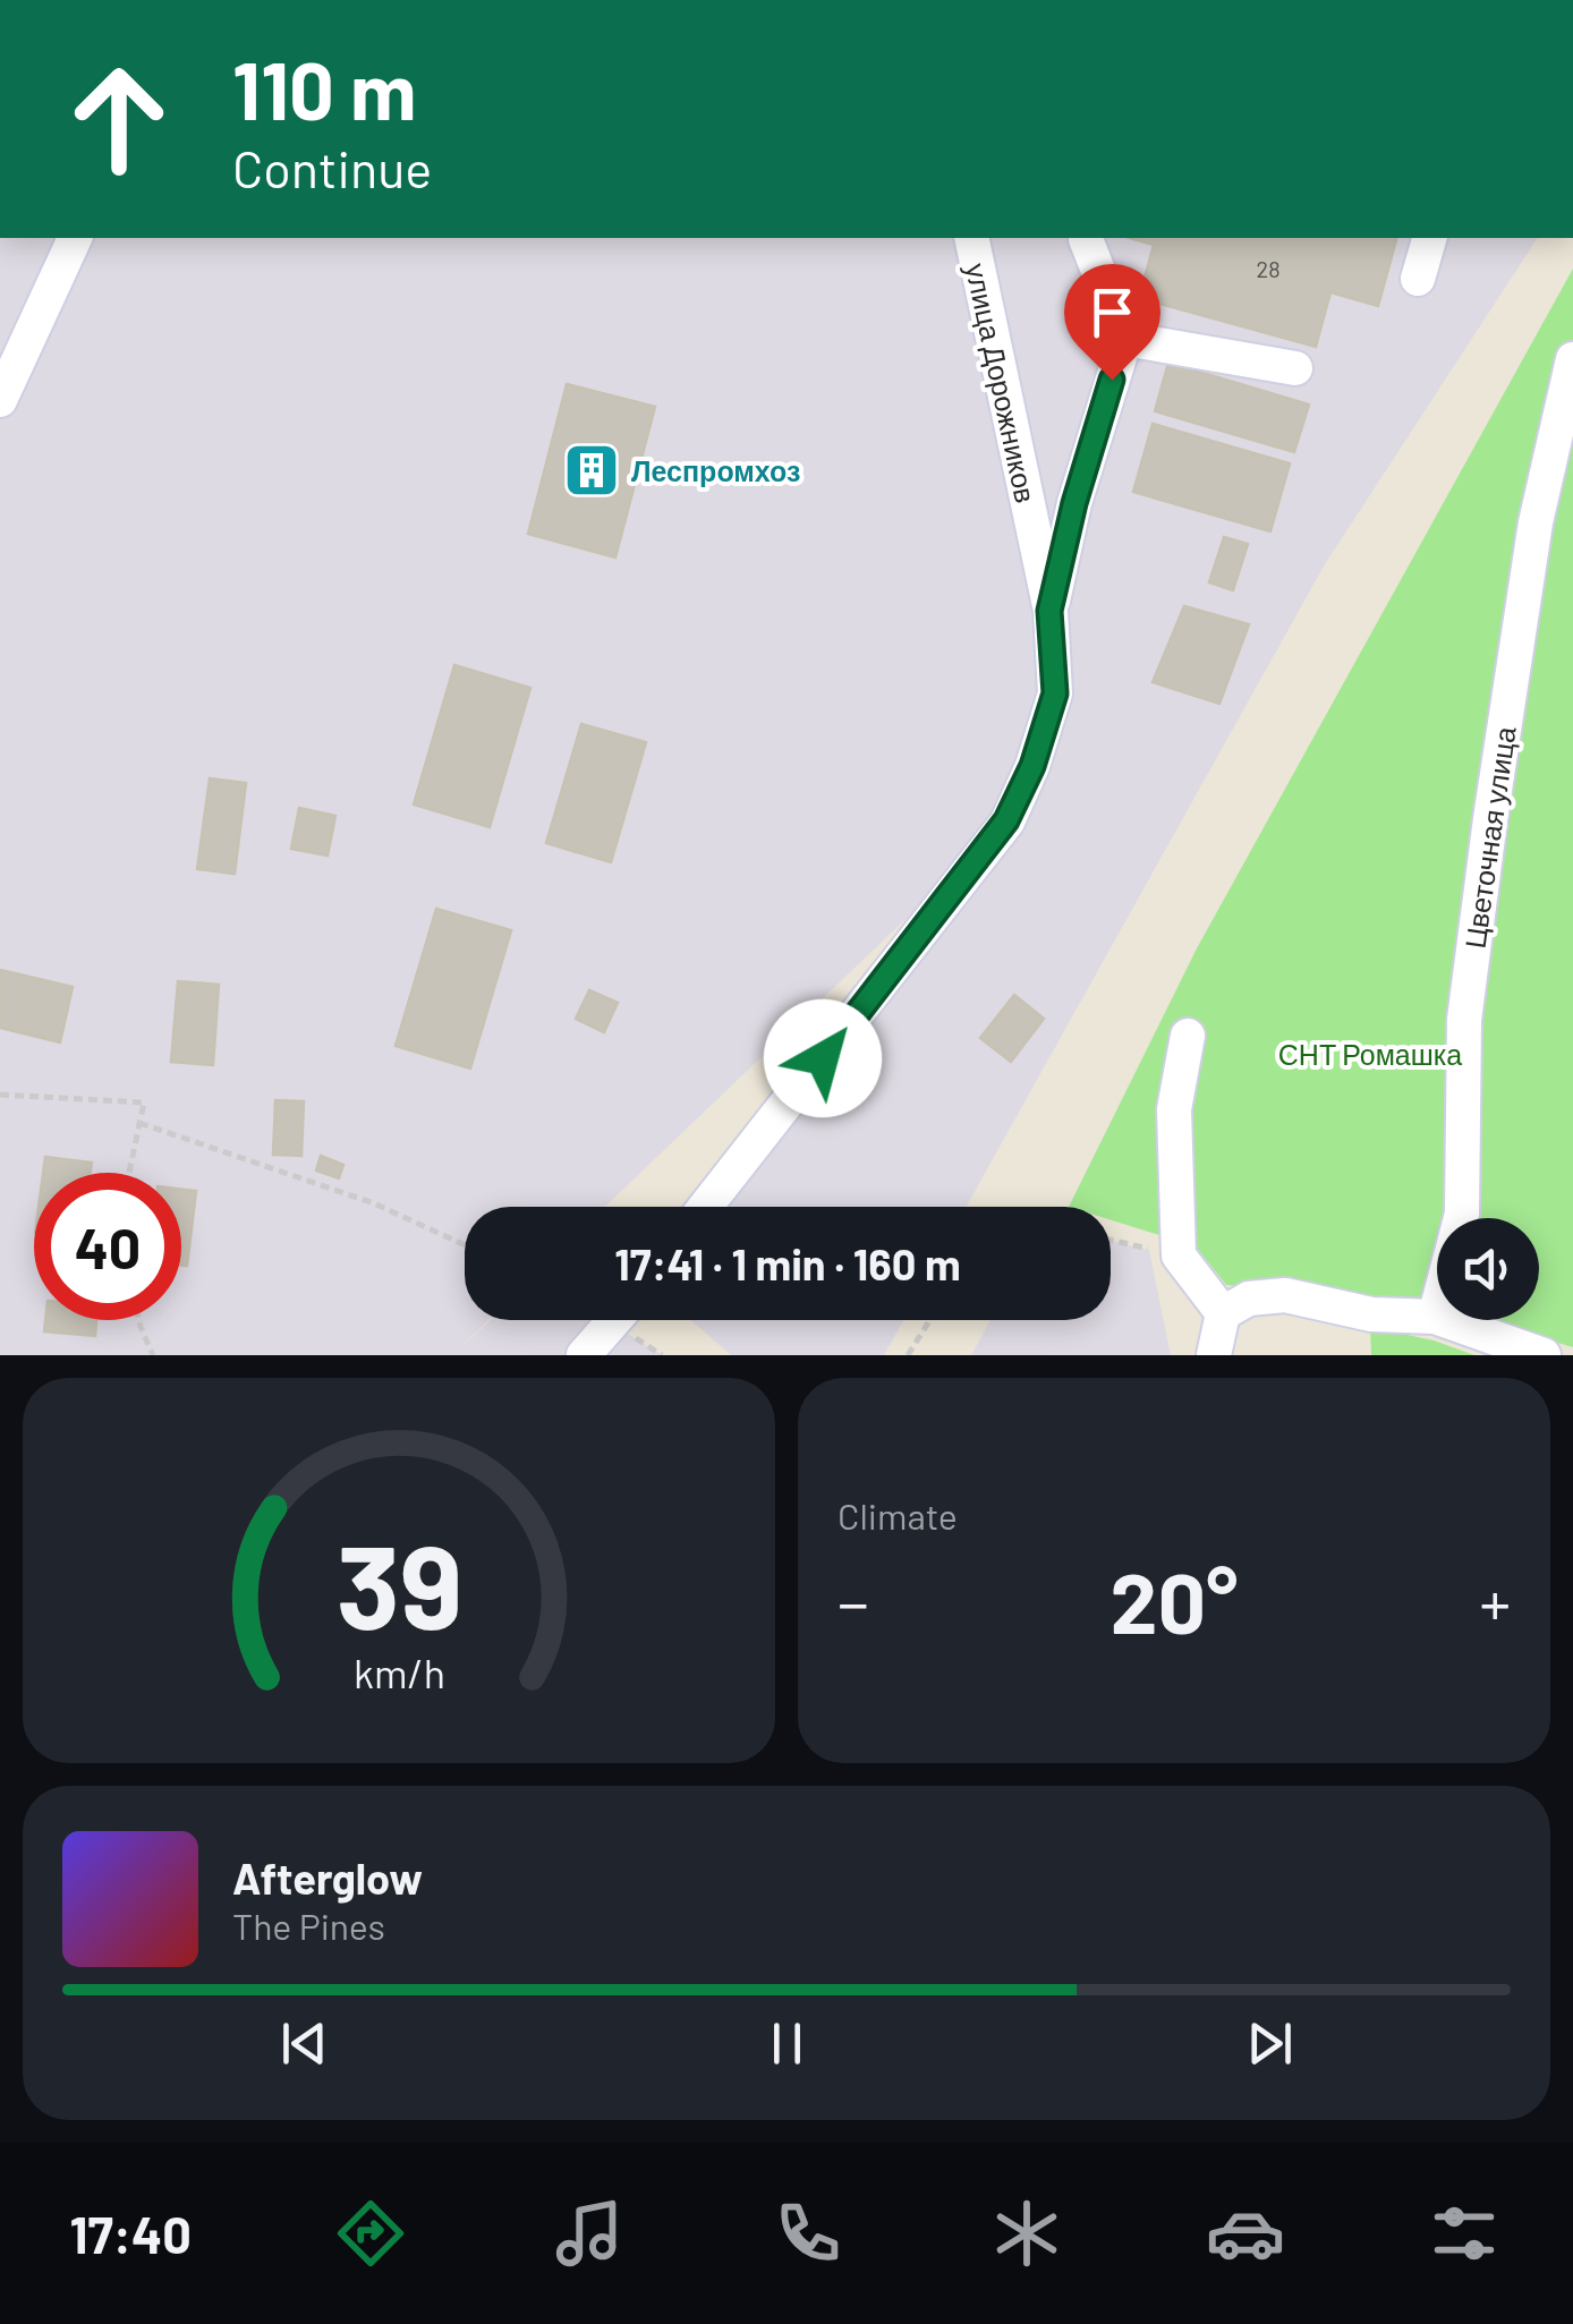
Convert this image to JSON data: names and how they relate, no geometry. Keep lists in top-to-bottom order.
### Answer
{
  "streets": {
    "street": ["улица Дорожников", "Цветочная улица"]
  },
  "parks": ["СНТ Ромашка"],
  "places": {
    "building": ["Леспромхоз"]
  },
  "house_numbers": ["28"],
  "page": {
    "turn": ["110 m", "Continue"],
    "limit": "40",
    "trip": "17:41 · 1 min · 160 m",
    "tile": "Climate",
    "heat": ["−", "20°", "+"],
    "song": ["Afterglow", "The Pines"],
    "tabs": "17:40",
    "gauge": ["39", "km/h"]
  }
}
